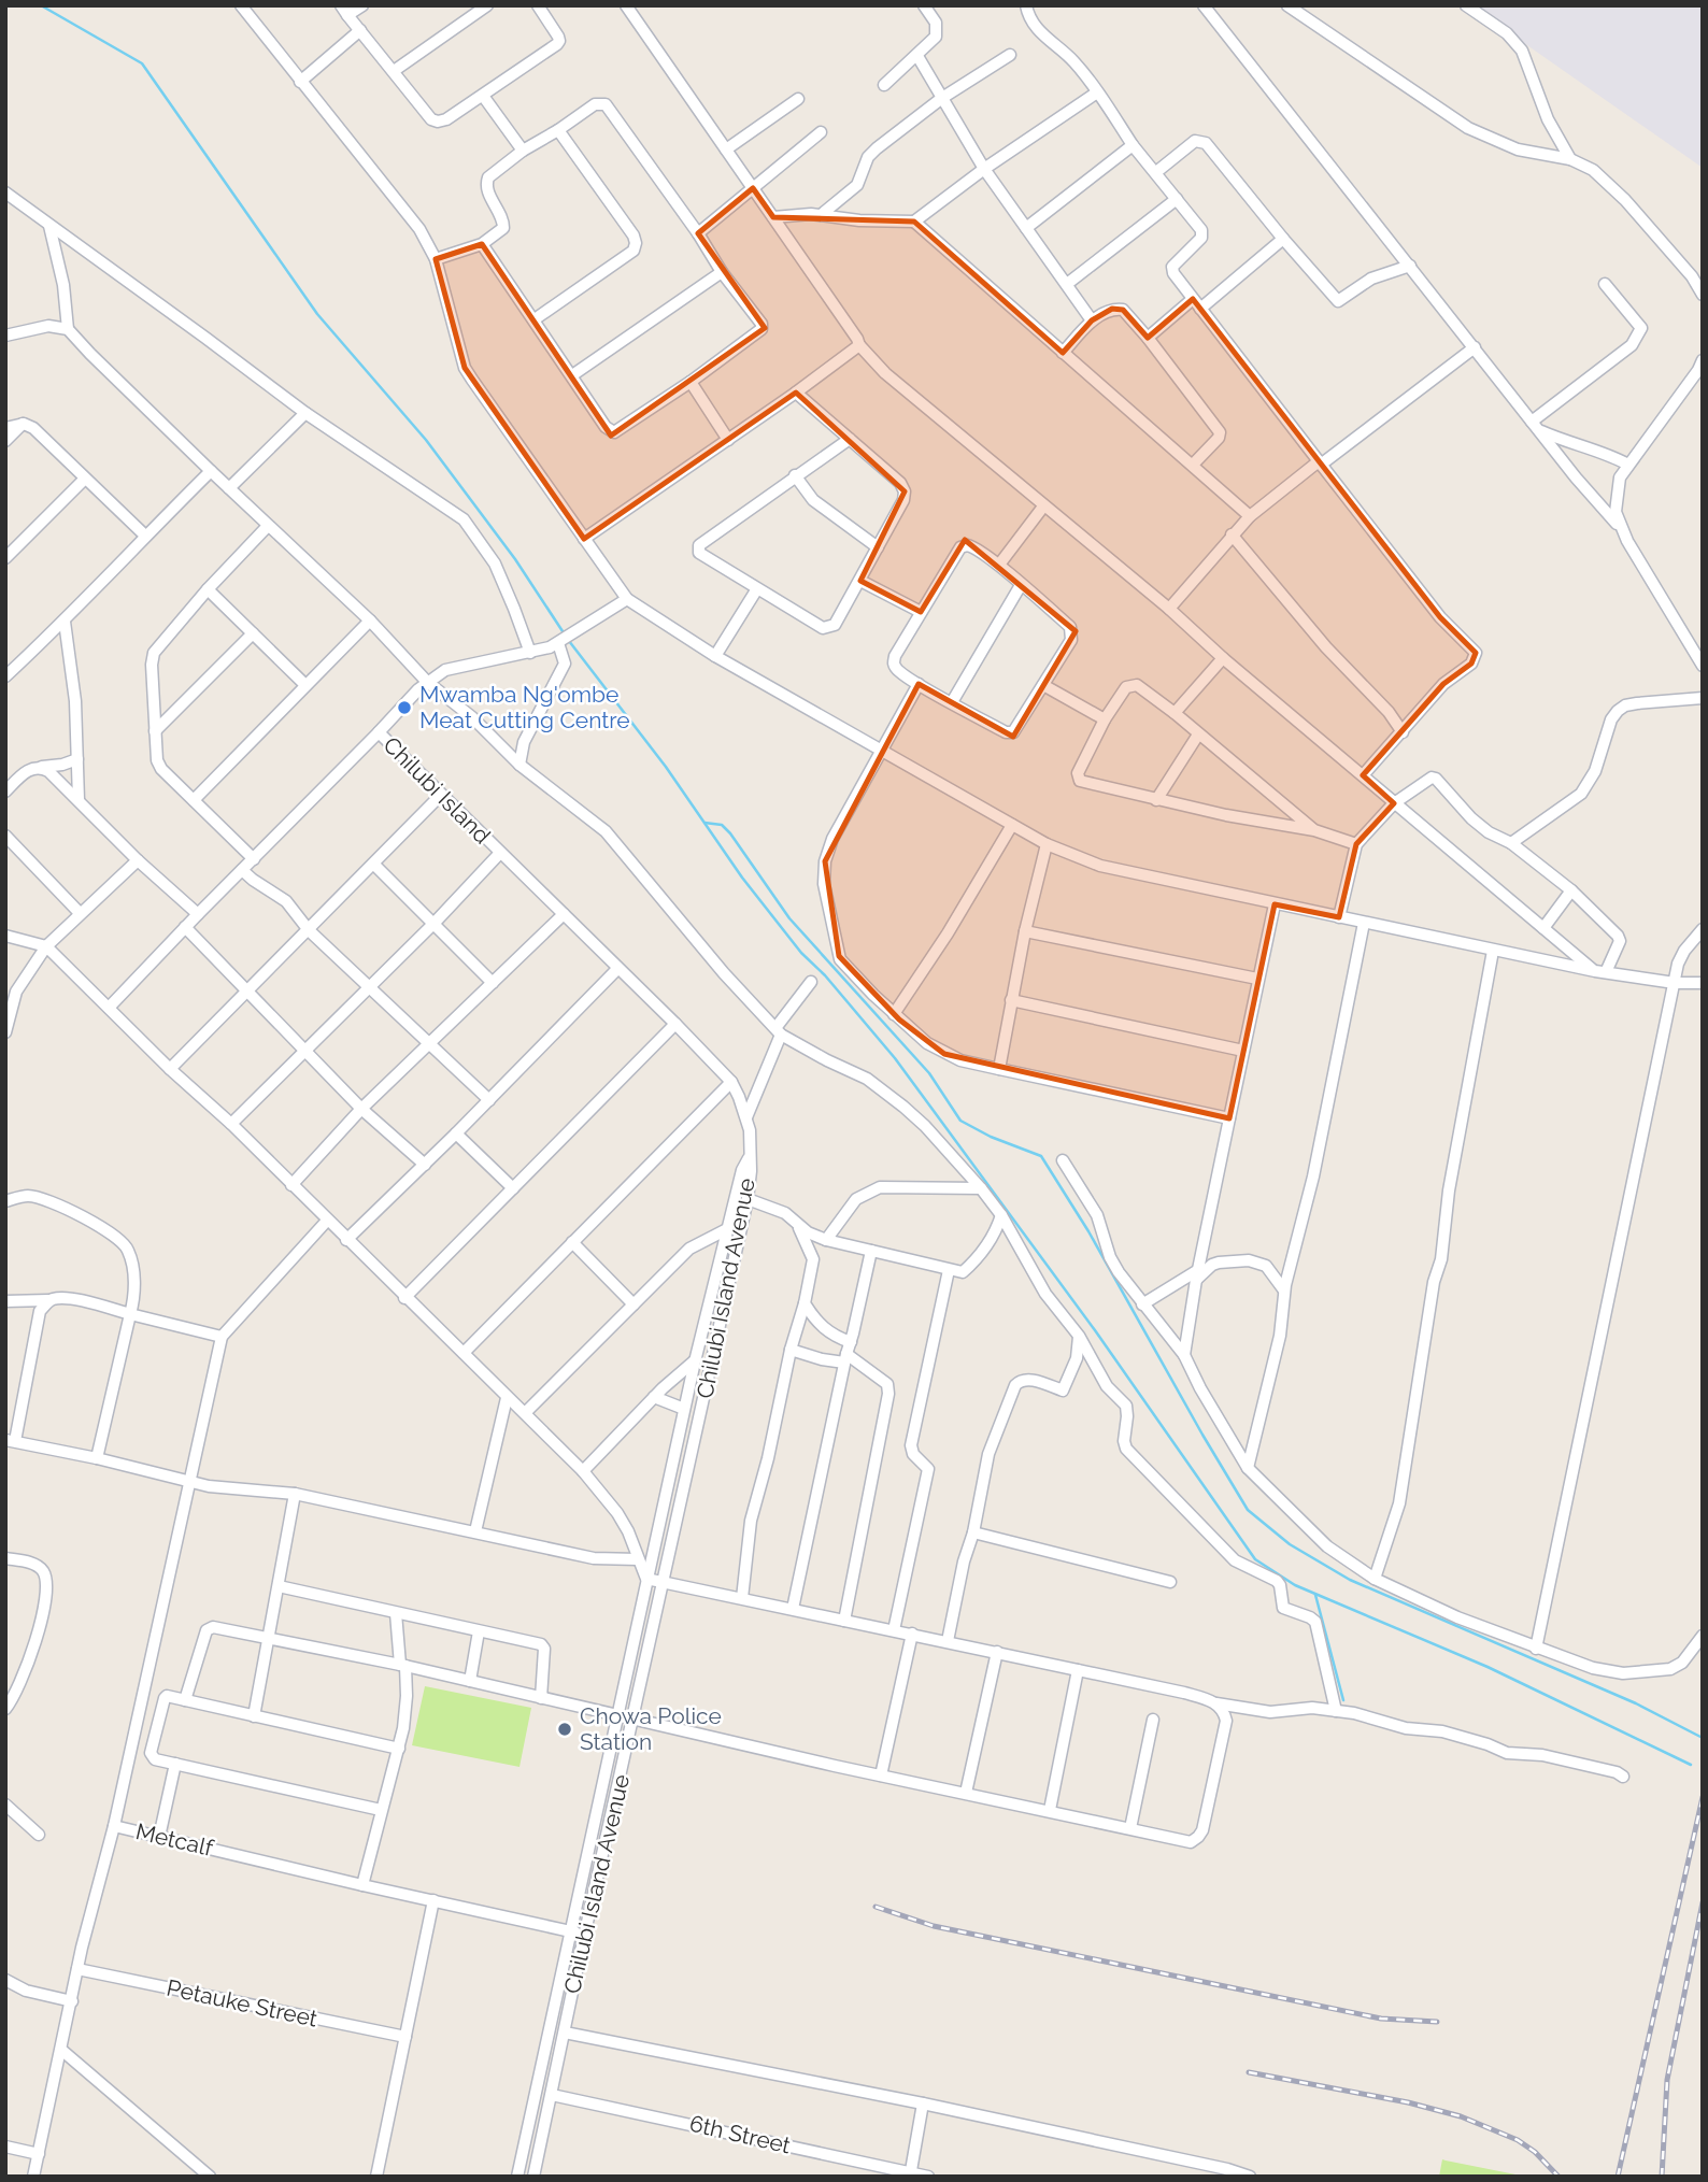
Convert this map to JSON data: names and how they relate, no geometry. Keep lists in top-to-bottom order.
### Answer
{
  "streets": {
    "street": [
      "Chilubi Island",
      "Chilubi Island Avenue",
      "Metcalf",
      "Petauke Street",
      "6th Street"
    ]
  },
  "crossings": [
    ["Chilubi Island", "Chilubi Island Avenue"],
    ["Chilubi Island Avenue", "Metcalf"],
    ["Chilubi Island Avenue", "6th Street"],
    ["Metcalf", "Petauke Street"]
  ],
  "places": ["Mwamba Ng'ombe Meat Cutting Centre", "Chowa Police Station"]
}
